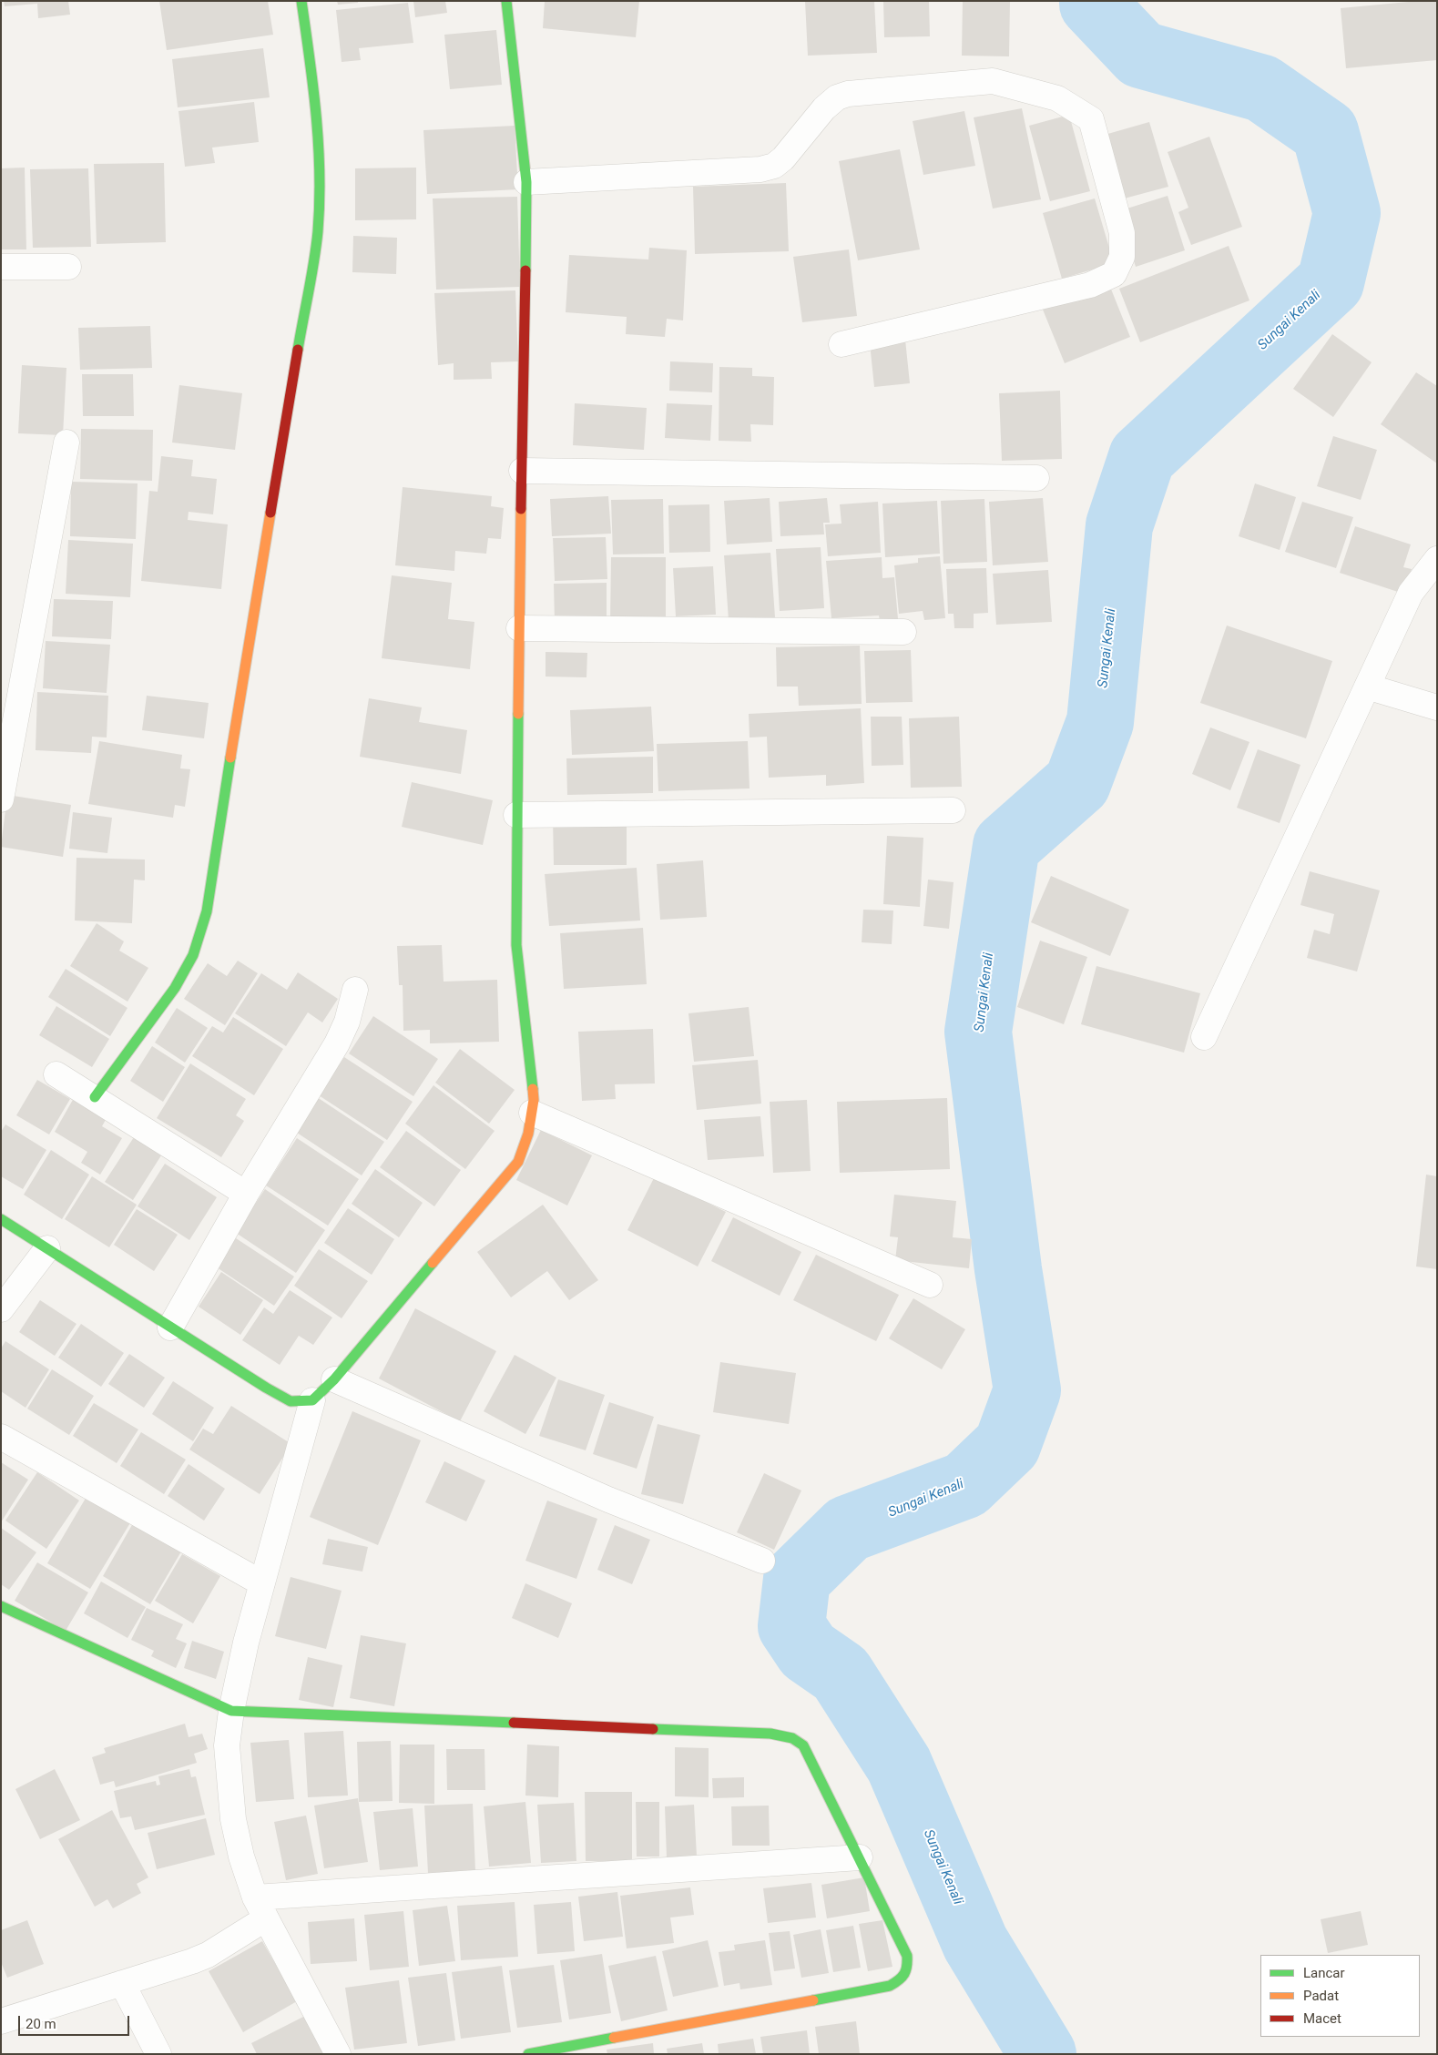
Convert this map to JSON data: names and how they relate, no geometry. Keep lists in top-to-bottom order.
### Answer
{
  "water": ["Sungai Kenali"],
  "legend": ["Lancar", "Padat", "Macet"],
  "scale_bar": "20 m"
}
